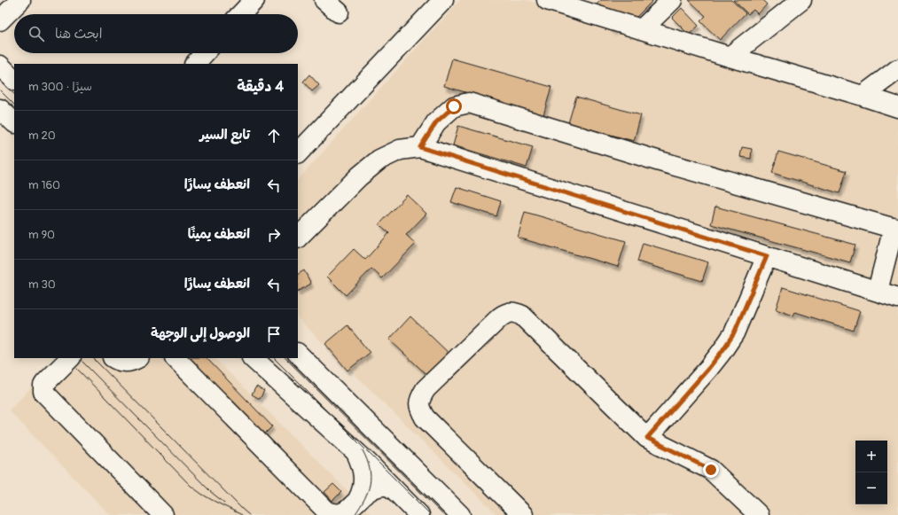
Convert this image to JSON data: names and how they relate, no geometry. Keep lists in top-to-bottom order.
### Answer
{
  "page": {
    "search": "ابحث هنا",
    "heading": ["4 دقيقة", "سيرًا · 300 m"],
    "list": [
      ["تابع السير", "20 m"],
      ["انعطف يسارًا", "160 m"],
      ["انعطف يمينًا", "90 m"],
      ["انعطف يسارًا", "30 m"],
      "الوصول إلى الوجهة"
    ],
    "map_buttons": ["+", "−"]
  }
}
